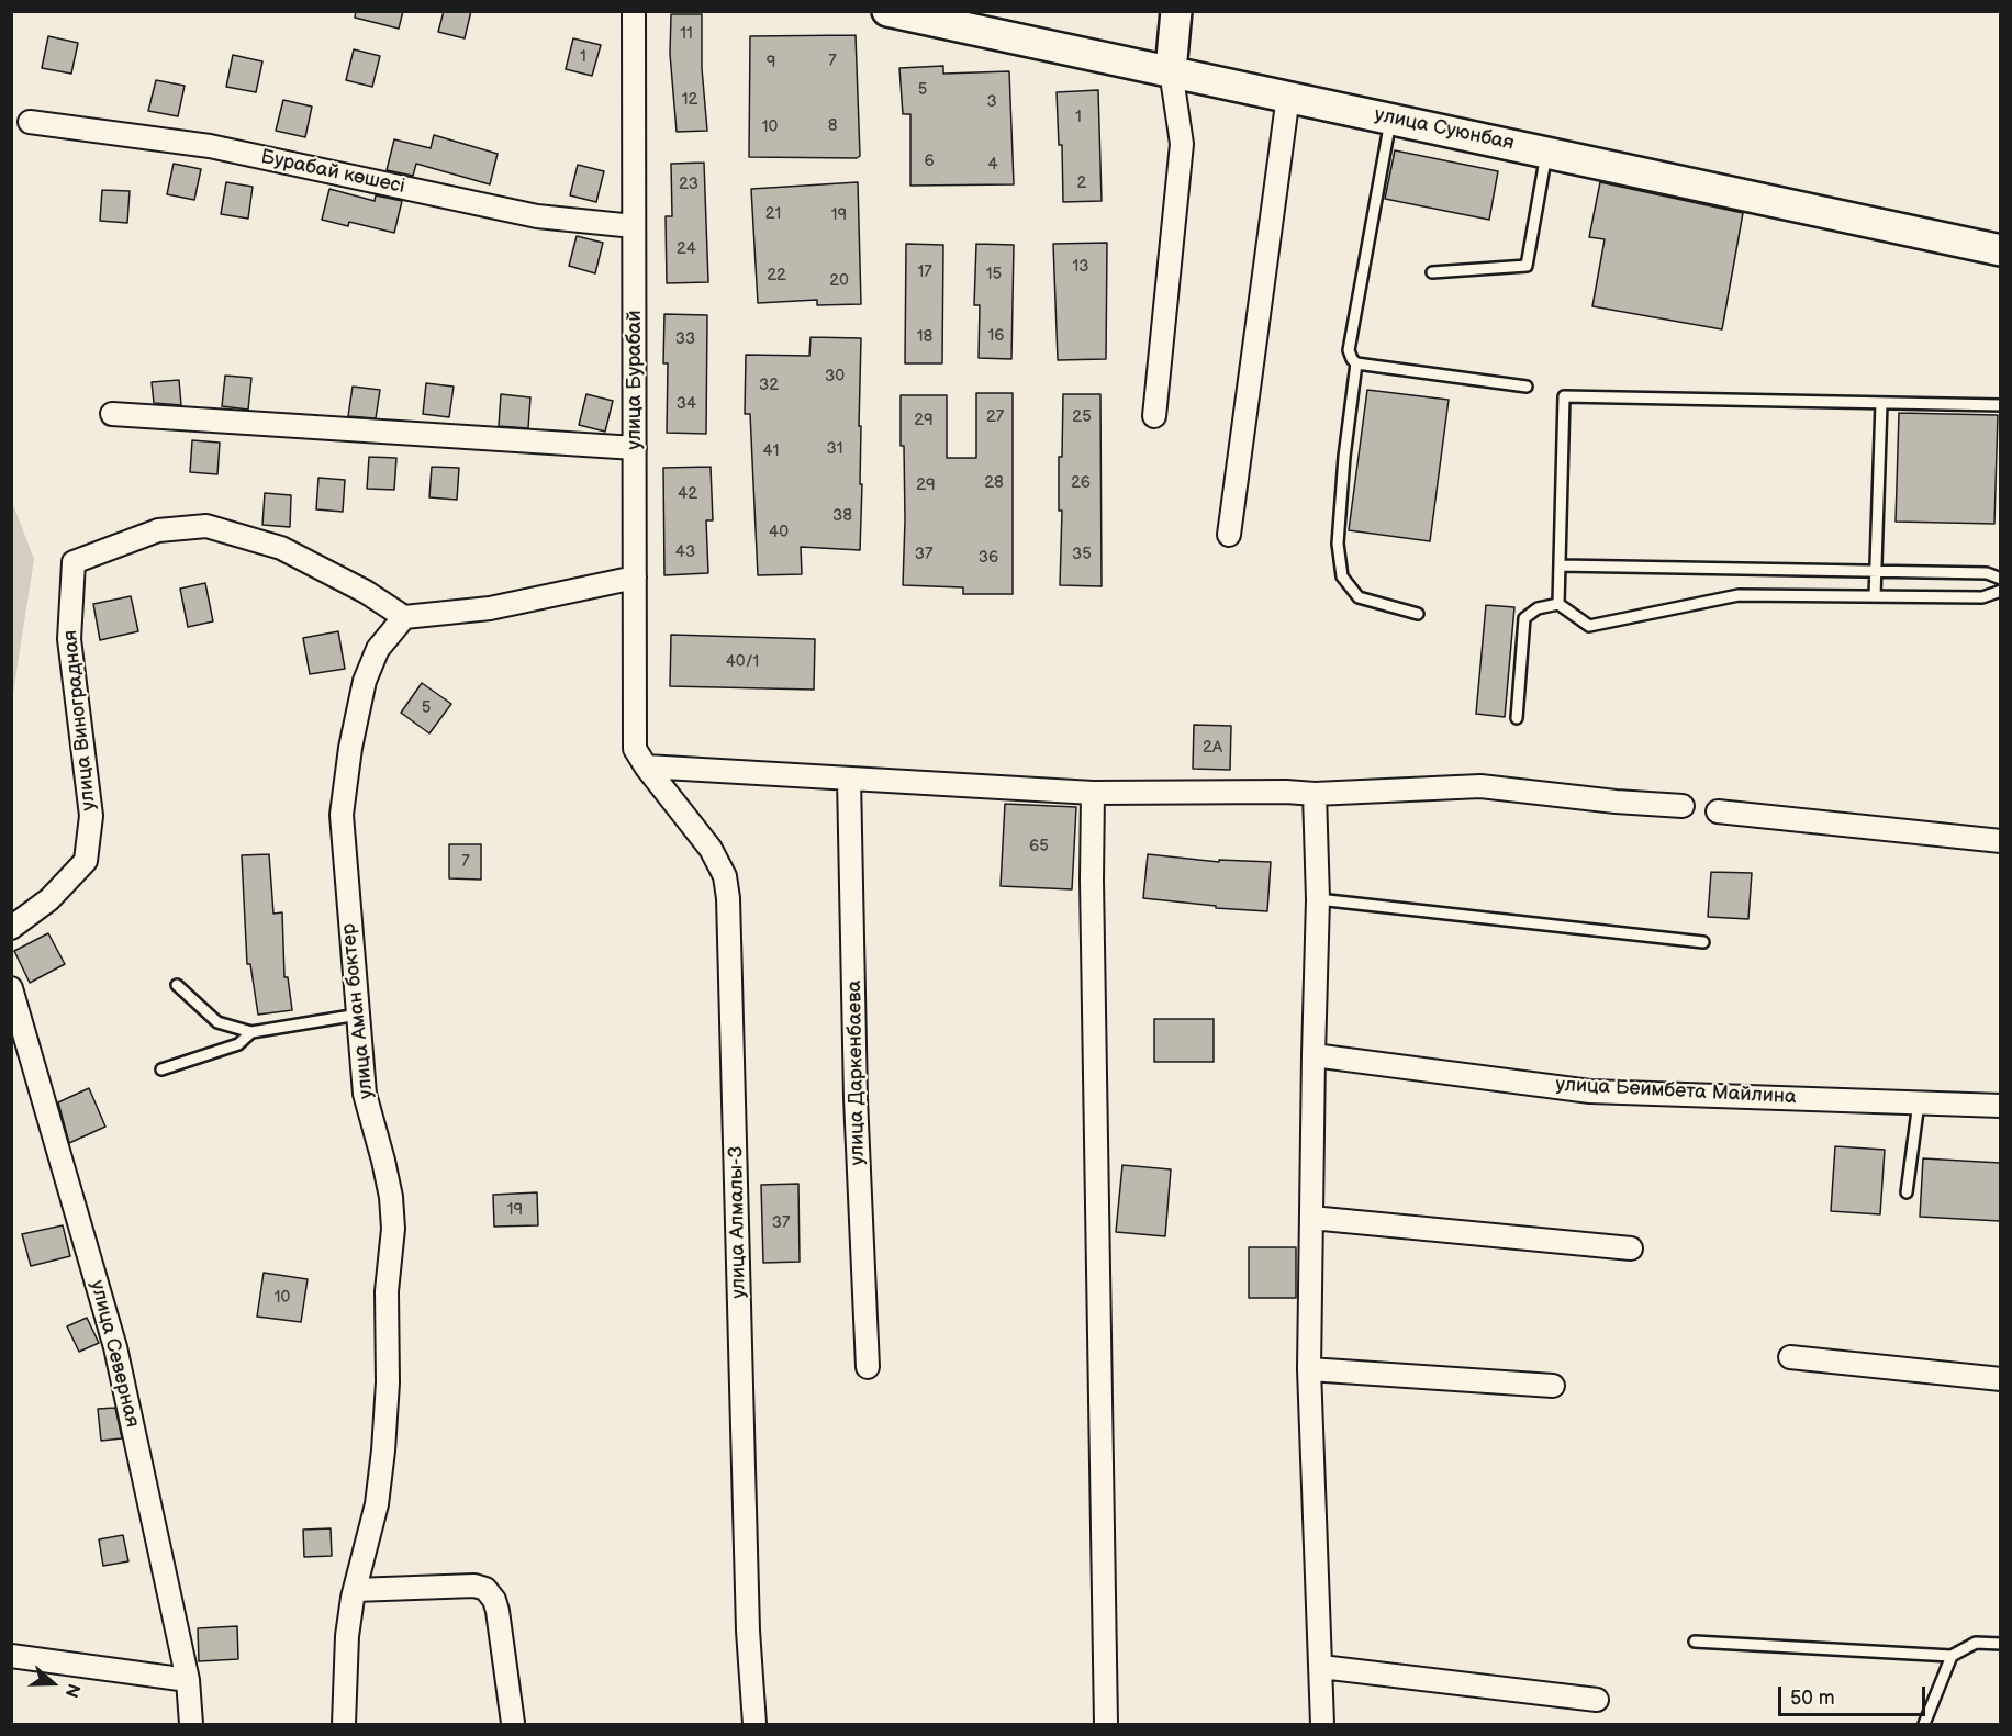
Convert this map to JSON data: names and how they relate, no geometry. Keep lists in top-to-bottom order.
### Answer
{
  "streets": {
    "street": [
      "улица Суюнбая",
      "Бурабай көшесі",
      "улица Бурабай",
      "улица Виноградная",
      "улица Аман боктер",
      "улица Даркенбаева",
      "улица Беимбета Майлина",
      "улица Алмалы-3",
      "улица Северная"
    ]
  },
  "crossings": [
    ["Бурабай көшесі", "улица Бурабай"],
    ["улица Бурабай", "улица Алмалы-3"],
    ["улица Виноградная", "улица Аман боктер"]
  ],
  "house_numbers": [
    "11",
    "1",
    "7",
    "9",
    "5",
    "12",
    "3",
    "1",
    "8",
    "10",
    "6",
    "4",
    "2",
    "23",
    "21",
    "19",
    "24",
    "13",
    "17",
    "15",
    "22",
    "20",
    "16",
    "18",
    "33",
    "30",
    "32",
    "34",
    "27",
    "25",
    "29",
    "31",
    "41",
    "28",
    "26",
    "29",
    "42",
    "38",
    "40",
    "43",
    "37",
    "35",
    "36",
    "40/1",
    "5",
    "2А",
    "65",
    "7",
    "19",
    "37",
    "10"
  ],
  "scale_bar": "50 m",
  "north": "right"
}
